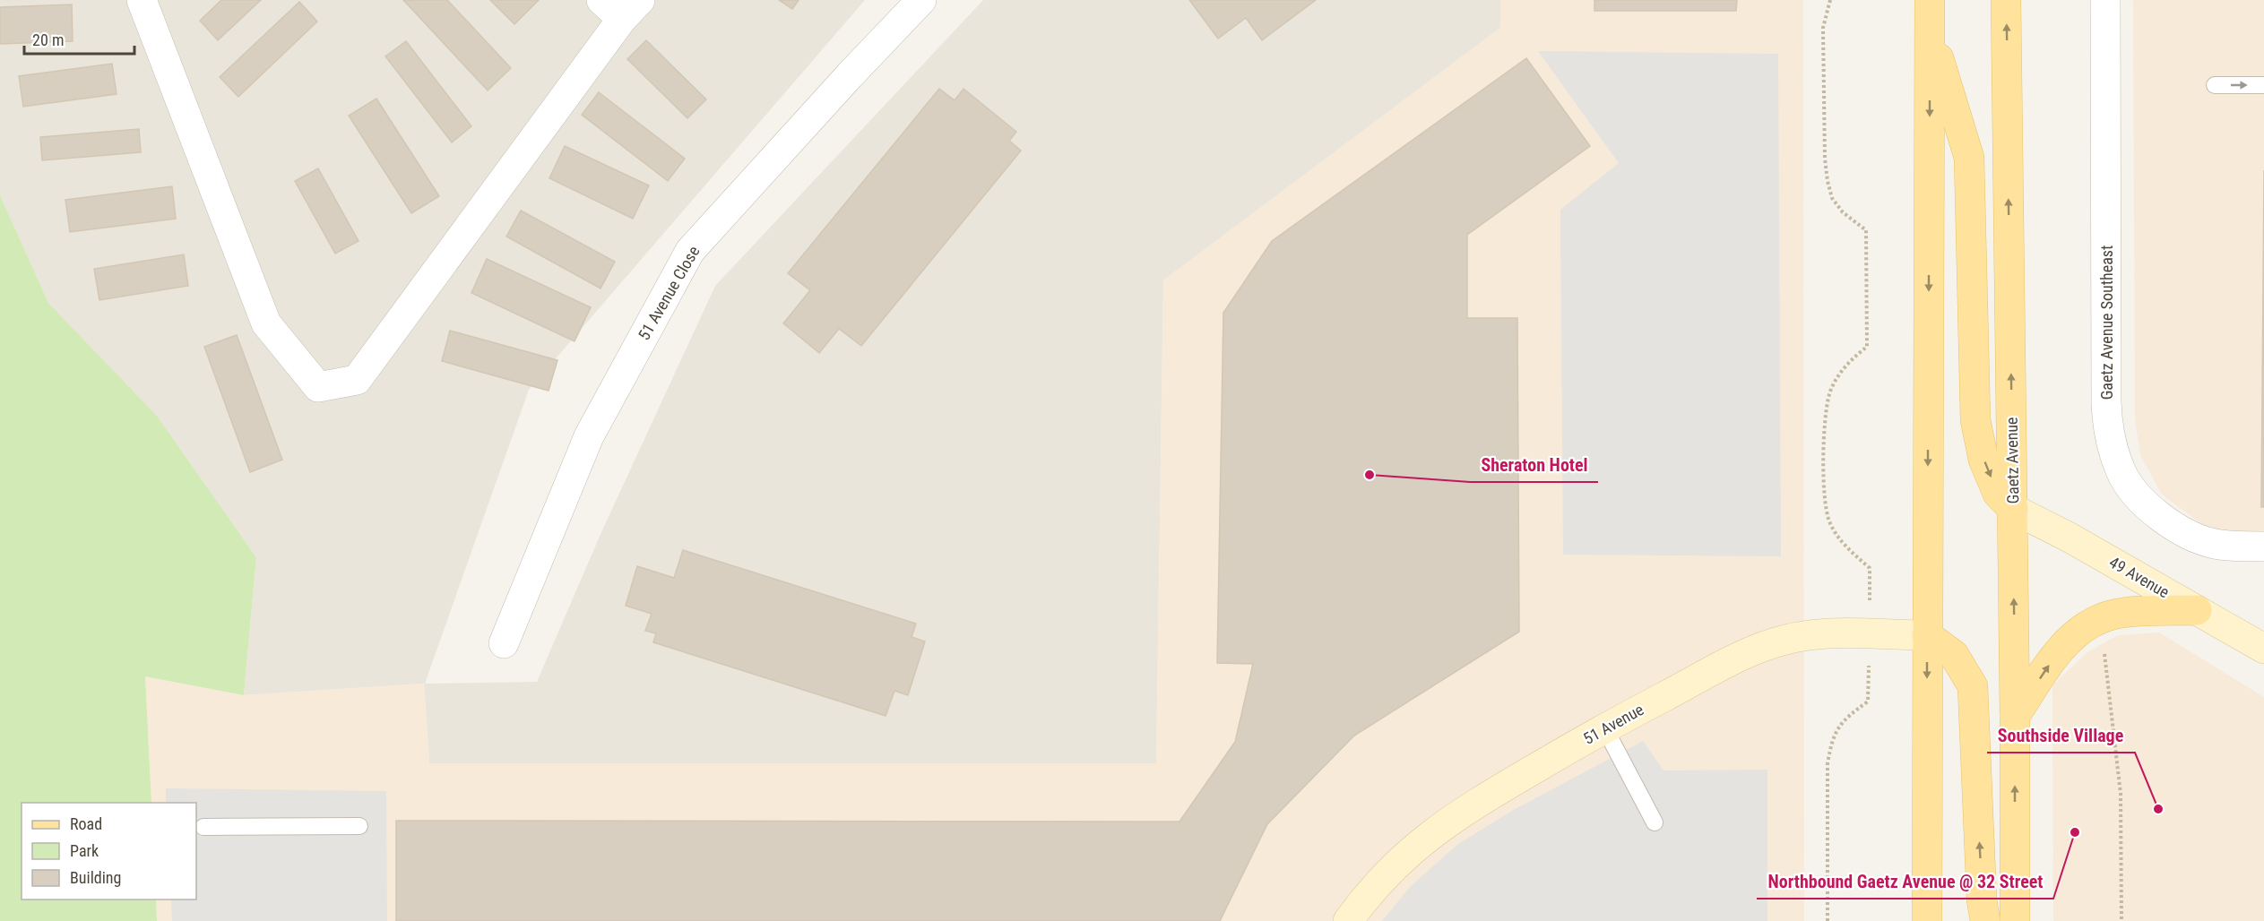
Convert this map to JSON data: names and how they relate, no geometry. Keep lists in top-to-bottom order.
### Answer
{
  "streets": {
    "main road": ["Gaetz Avenue"],
    "street": [
      "51 Avenue Close",
      "Gaetz Avenue Southeast",
      "49 Avenue",
      "51 Avenue"
    ]
  },
  "crossings": [
    ["Gaetz Avenue", "49 Avenue"]
  ],
  "places": ["Sheraton Hotel", "Southside Village", "Northbound Gaetz Avenue @ 32 Street"],
  "legend": ["Road", "Park", "Building"],
  "scale_bar": "20 m"
}
